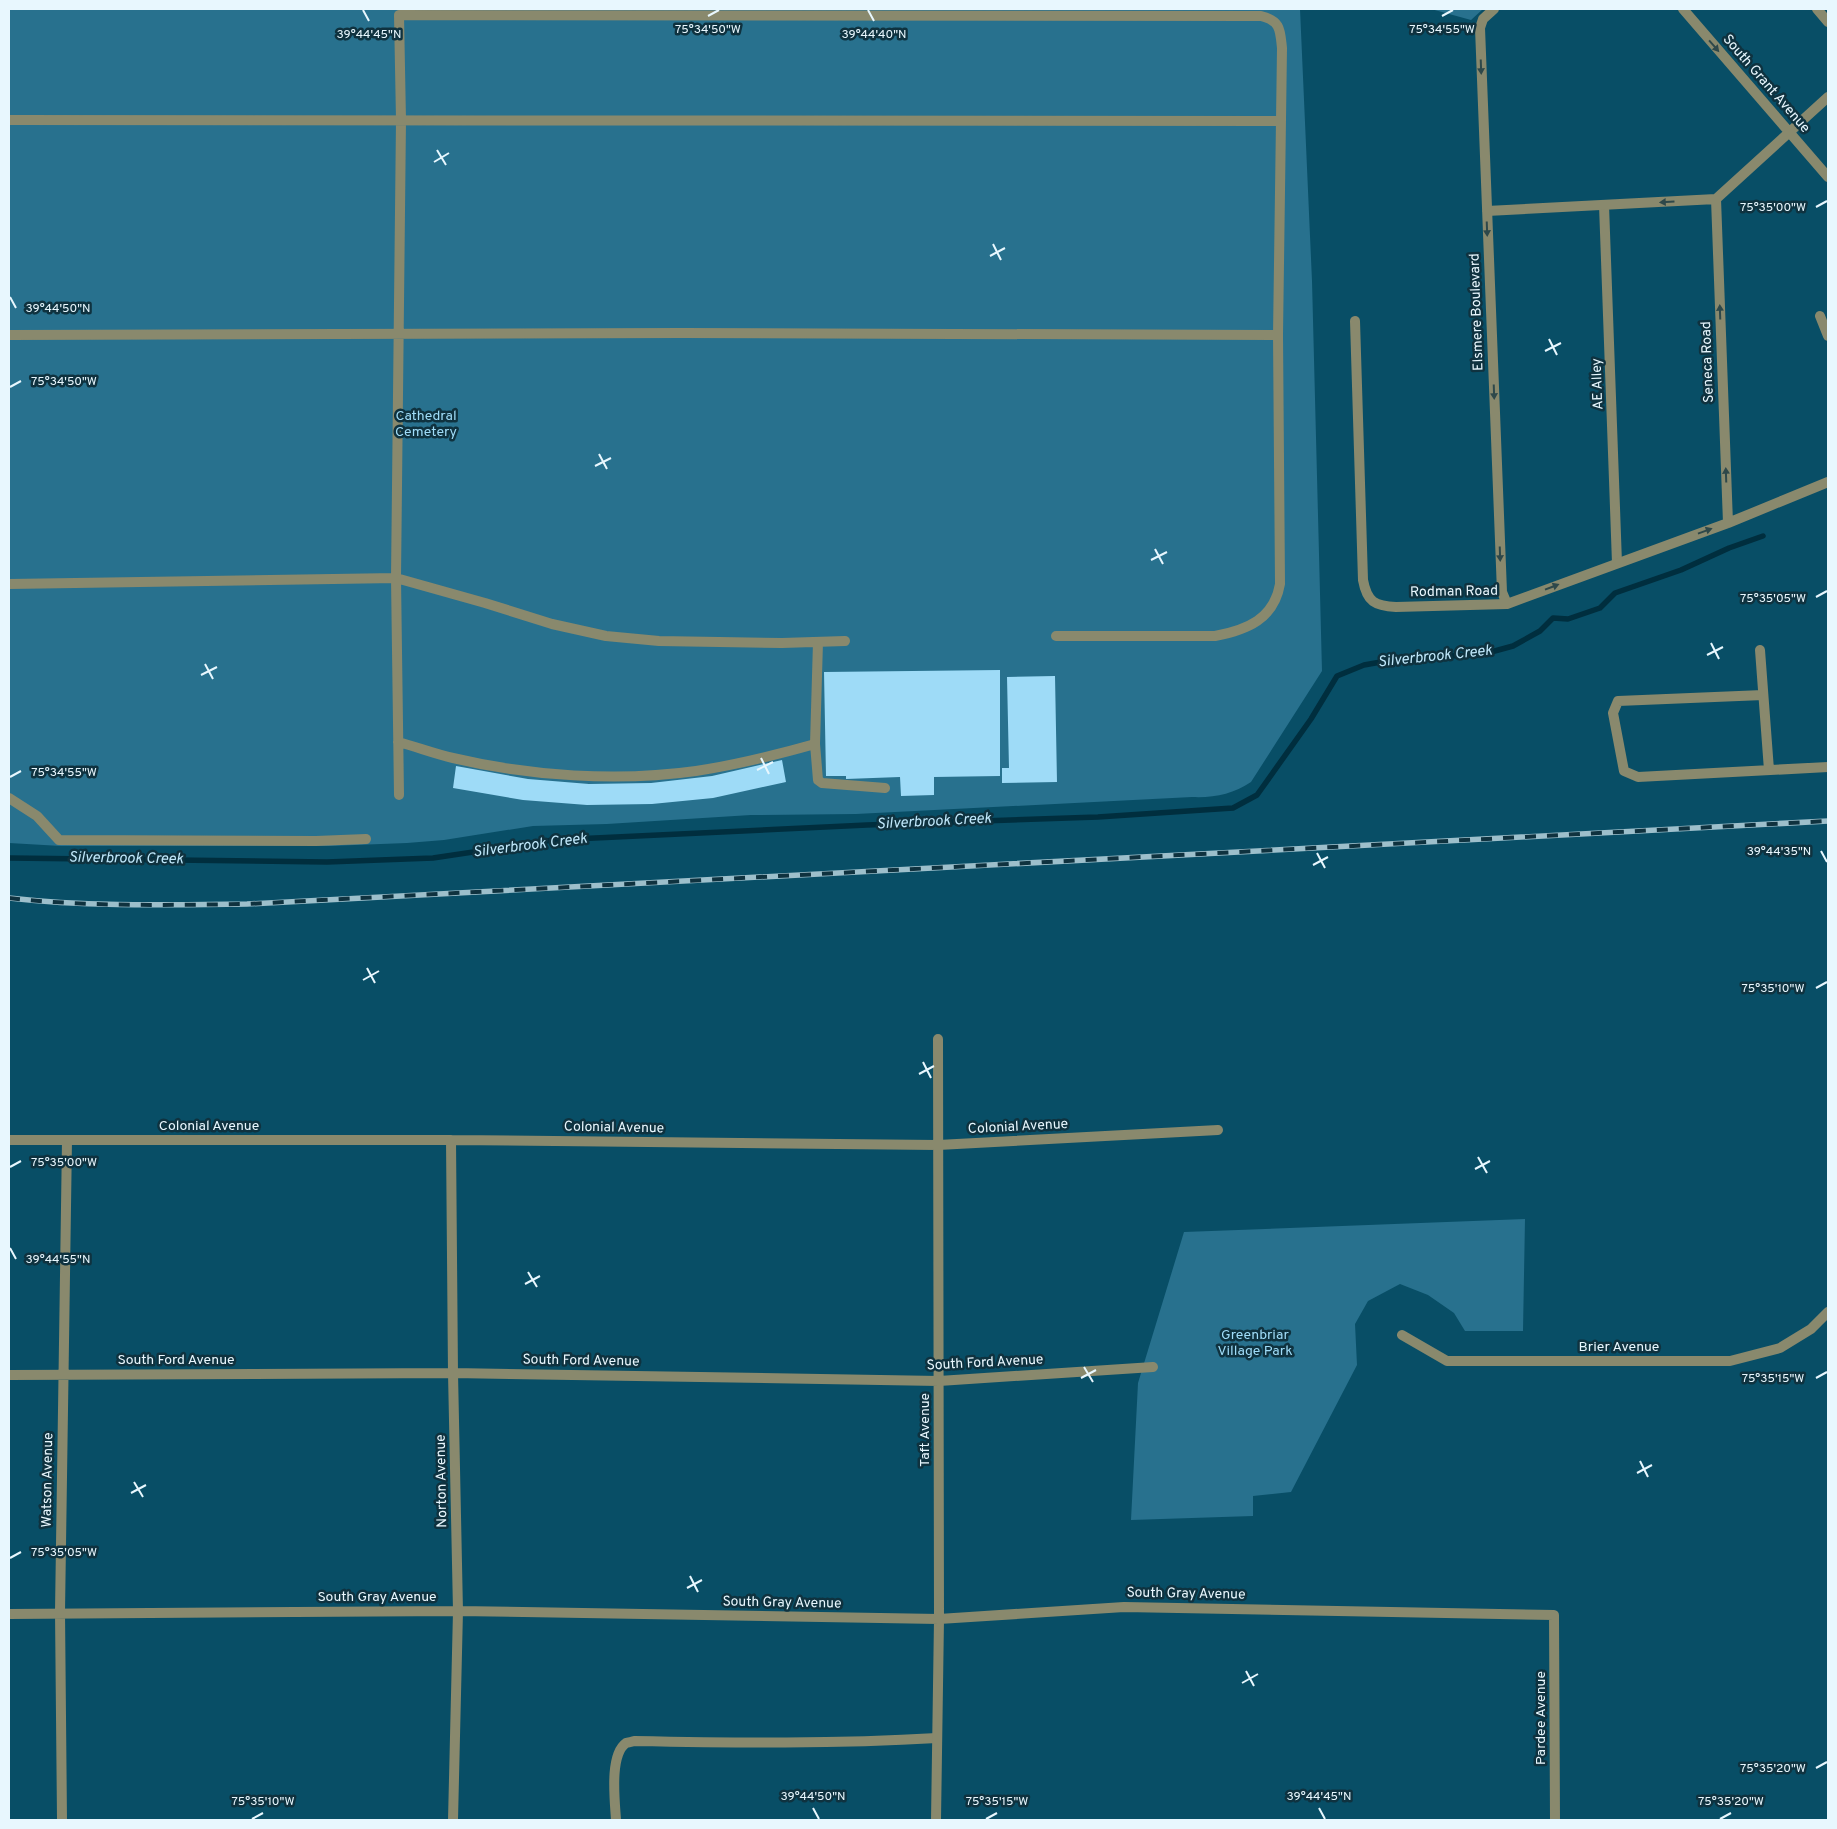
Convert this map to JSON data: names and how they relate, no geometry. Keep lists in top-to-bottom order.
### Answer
{
  "streets": {
    "street": [
      "South Grant Avenue",
      "Elsmere Boulevard",
      "Seneca Road",
      "AE Alley",
      "Rodman Road",
      "Colonial Avenue",
      "Brier Avenue",
      "South Ford Avenue",
      "Taft Avenue",
      "Watson Avenue",
      "Norton Avenue",
      "South Gray Avenue",
      "Pardee Avenue"
    ]
  },
  "crossings": [
    ["Elsmere Boulevard", "Rodman Road"],
    ["Seneca Road", "Rodman Road"],
    ["AE Alley", "Rodman Road"],
    ["Colonial Avenue", "Taft Avenue"],
    ["Colonial Avenue", "Watson Avenue"],
    ["Colonial Avenue", "Norton Avenue"],
    ["South Ford Avenue", "Taft Avenue"],
    ["South Ford Avenue", "Watson Avenue"],
    ["South Ford Avenue", "Norton Avenue"],
    ["Taft Avenue", "South Gray Avenue"],
    ["Watson Avenue", "South Gray Avenue"],
    ["Norton Avenue", "South Gray Avenue"],
    ["South Gray Avenue", "Pardee Avenue"]
  ],
  "one_way": ["South Grant Avenue", "Elsmere Boulevard", "Seneca Road"],
  "water": ["Silverbrook Creek"],
  "parks": ["Cathedral Cemetery", "Greenbriar Village Park"],
  "coordinates": [
    "75°34'50\"W",
    "75°34'55\"W",
    "39°44'45\"N",
    "39°44'40\"N",
    "75°35'00\"W",
    "39°44'50\"N",
    "75°35'05\"W",
    "39°44'35\"N",
    "75°35'10\"W",
    "39°44'55\"N",
    "75°35'15\"W",
    "75°35'20\"W"
  ]
}
